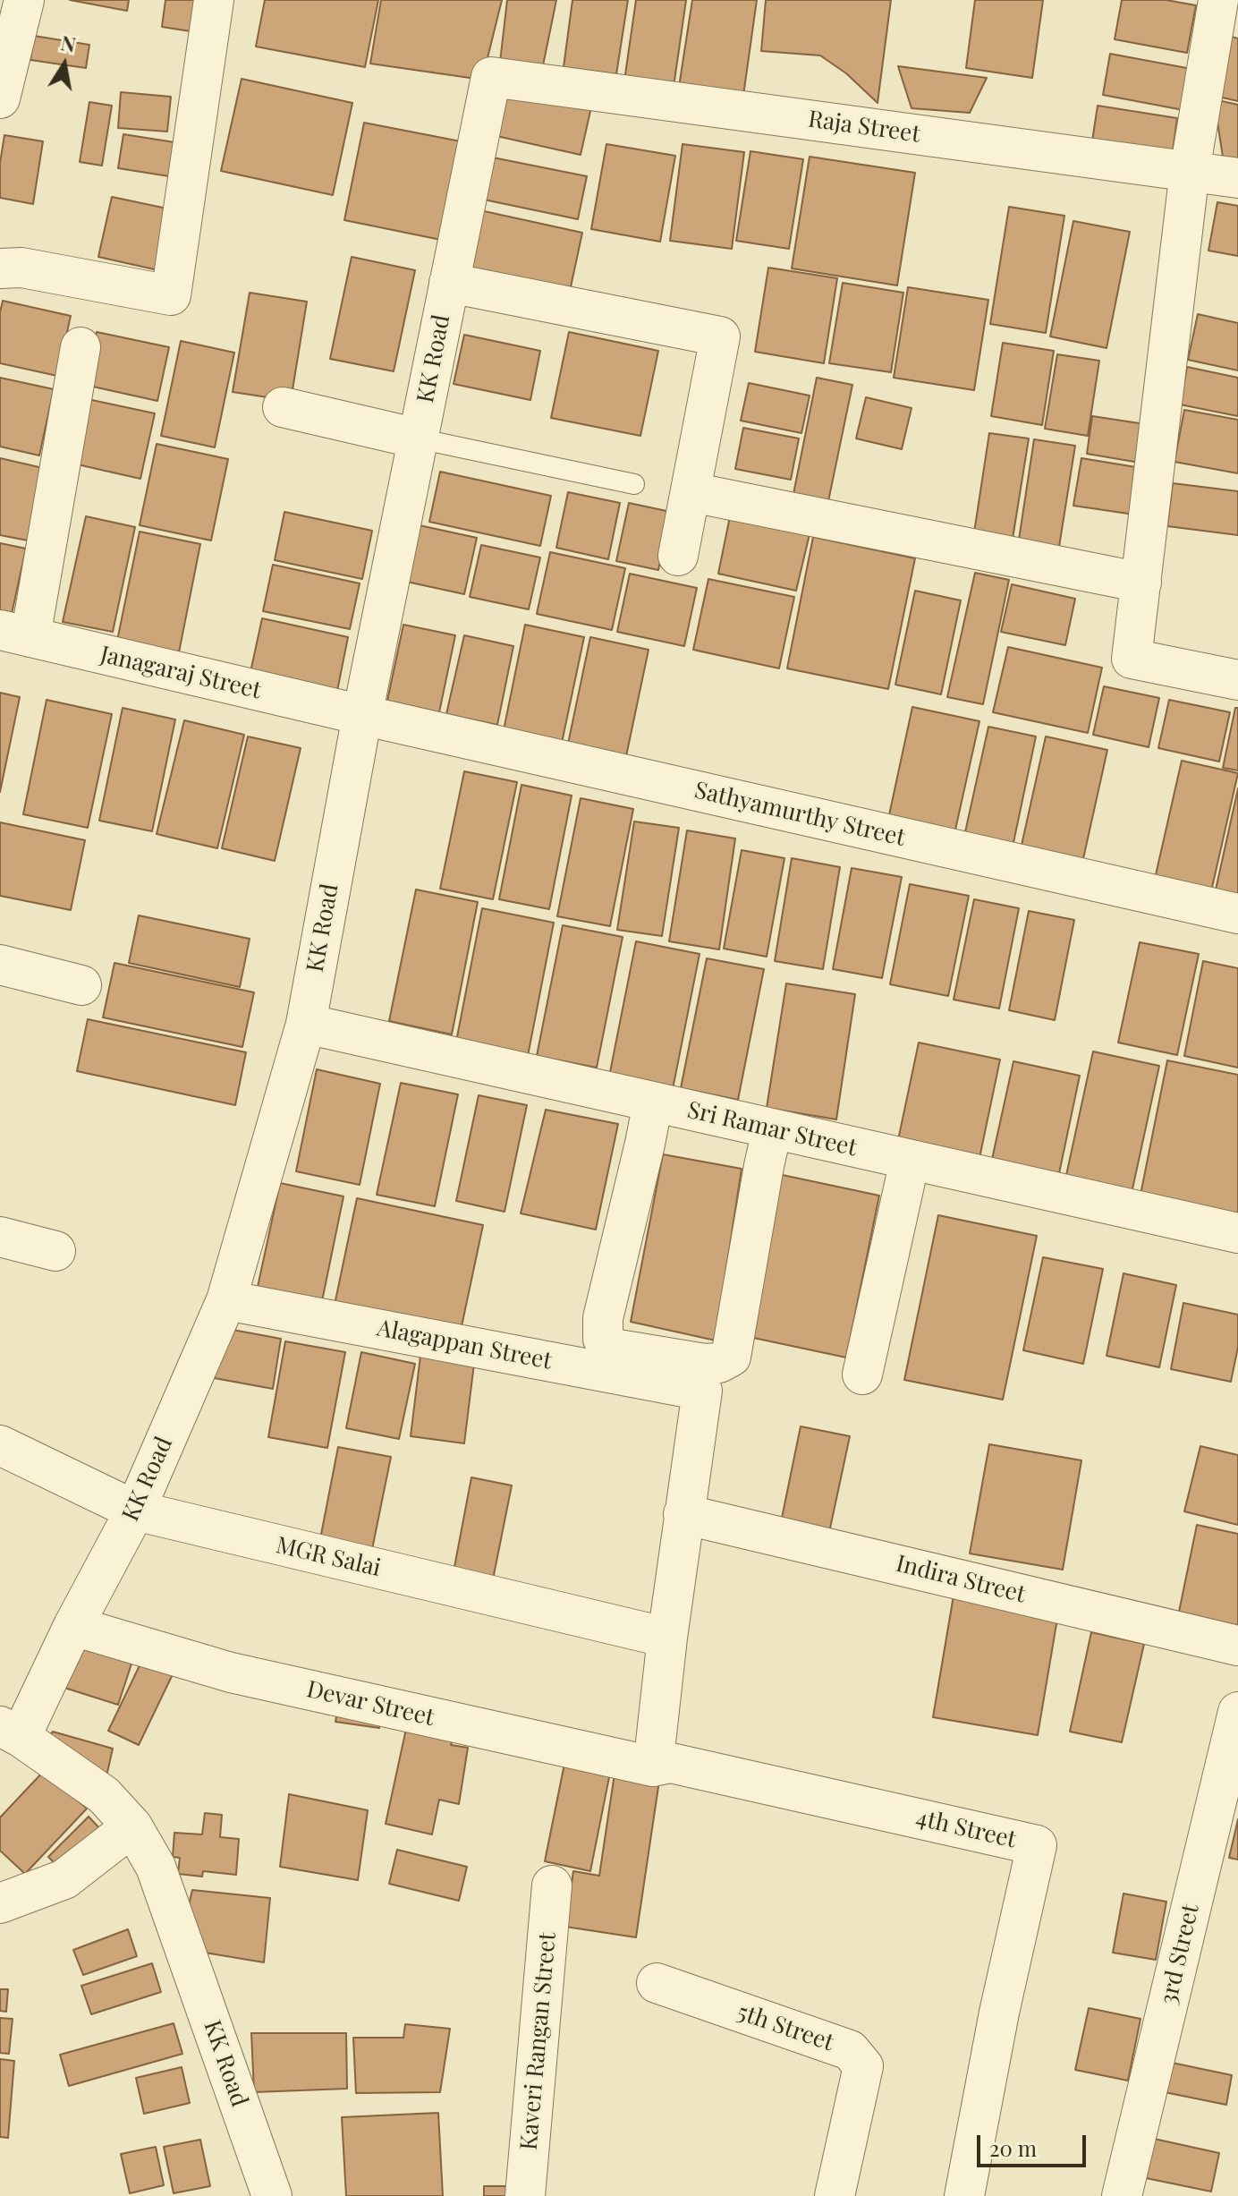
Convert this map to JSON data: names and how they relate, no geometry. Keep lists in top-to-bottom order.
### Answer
{
  "streets": {
    "street": [
      "Raja Street",
      "KK Road",
      "Janagaraj Street",
      "Sathyamurthy Street",
      "Sri Ramar Street",
      "Alagappan Street",
      "MGR Salai",
      "Indira Street",
      "Devar Street",
      "4th Street",
      "3rd Street",
      "5th Street",
      "Kaveri Rangan Street"
    ]
  },
  "crossings": [
    ["Raja Street", "KK Road"],
    ["KK Road", "Janagaraj Street"],
    ["KK Road", "Sathyamurthy Street"],
    ["KK Road", "Sri Ramar Street"],
    ["KK Road", "Alagappan Street"],
    ["KK Road", "MGR Salai"],
    ["KK Road", "Devar Street"],
    ["Janagaraj Street", "Sathyamurthy Street"],
    ["Alagappan Street", "Indira Street"],
    ["Devar Street", "4th Street"]
  ],
  "scale_bar": "20 m",
  "north": "top"
}
